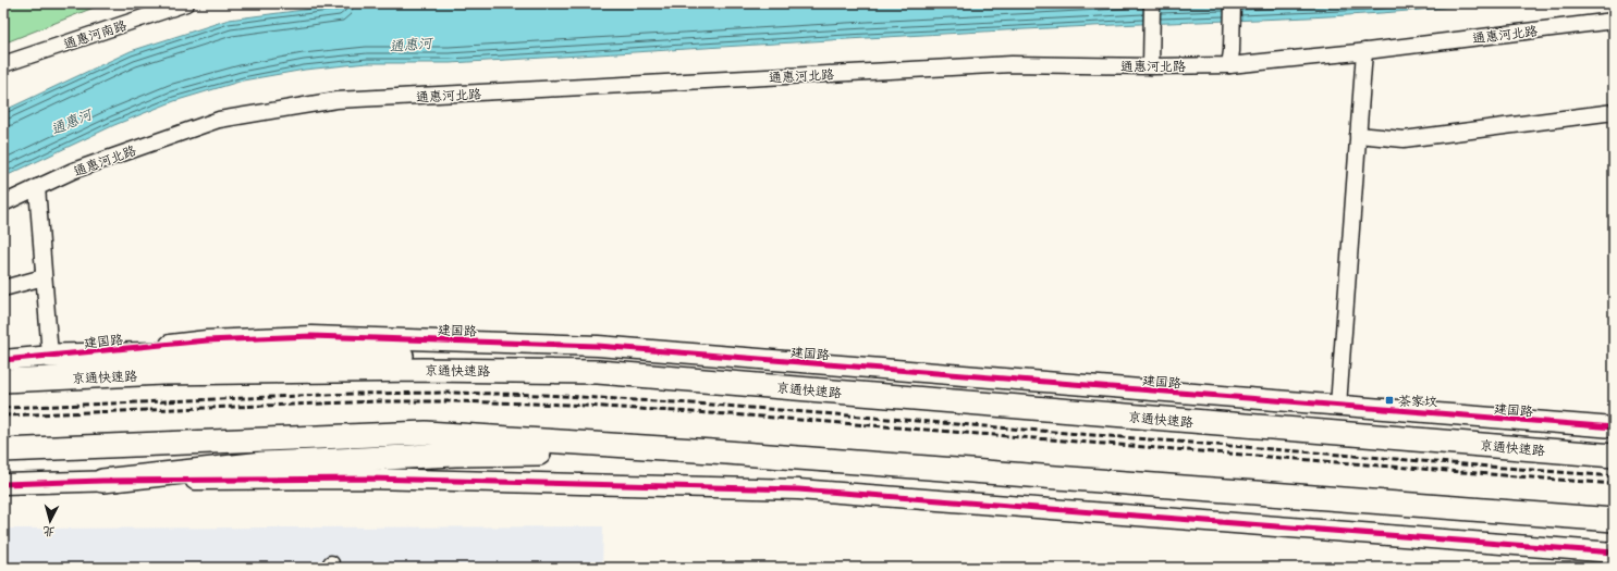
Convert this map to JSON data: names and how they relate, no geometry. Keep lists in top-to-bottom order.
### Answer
{
  "streets": {
    "highway": ["京通快速路"],
    "main road": ["建国路"],
    "street": ["通惠河南路", "通惠河北路"]
  },
  "water": ["通惠河"],
  "places": {
    "transit": ["茶家坟"]
  },
  "north": "bottom"
}
